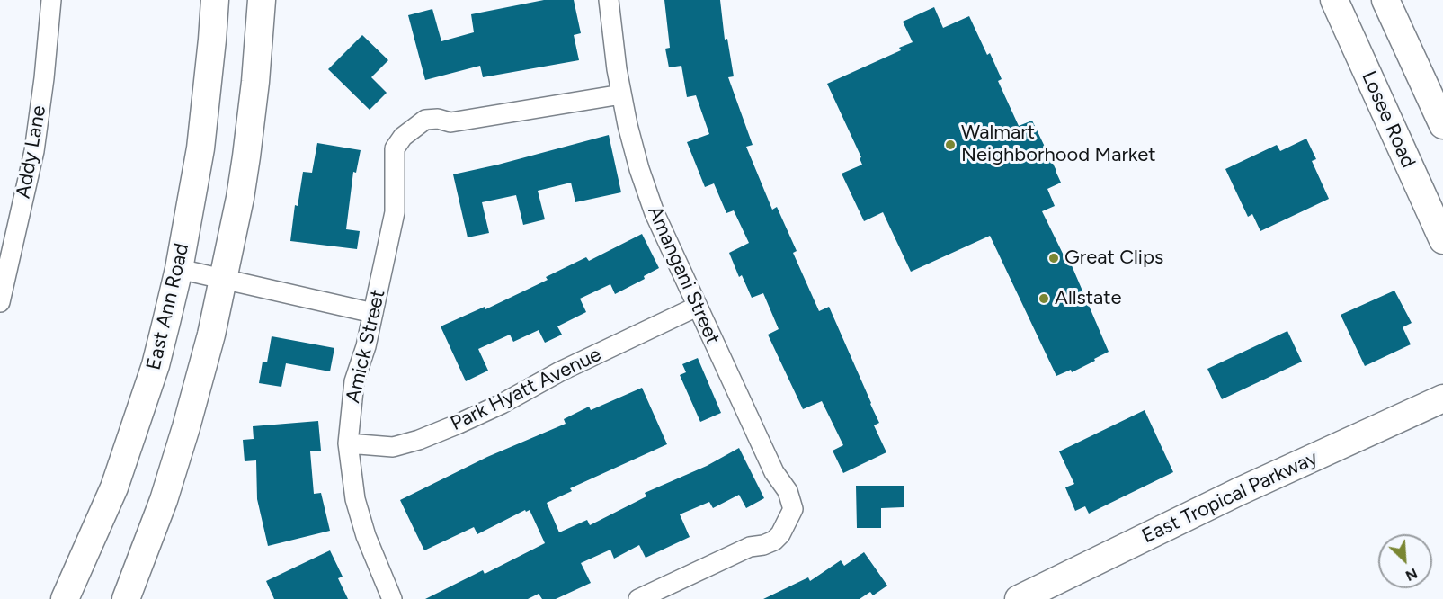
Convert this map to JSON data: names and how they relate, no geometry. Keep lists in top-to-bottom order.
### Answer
{
  "streets": {
    "main road": ["Losee Road", "East Ann Road", "East Tropical Parkway"],
    "street": [
      "Addy Lane",
      "Amangani Street",
      "Amick Street",
      "Park Hyatt Avenue"
    ]
  },
  "crossings": [
    ["Amangani Street", "Amick Street"],
    ["Amangani Street", "Park Hyatt Avenue"],
    ["Amick Street", "Park Hyatt Avenue"]
  ],
  "places": ["Walmart Neighborhood Market", "Great Clips", "Allstate"],
  "north": "bottom right"
}
